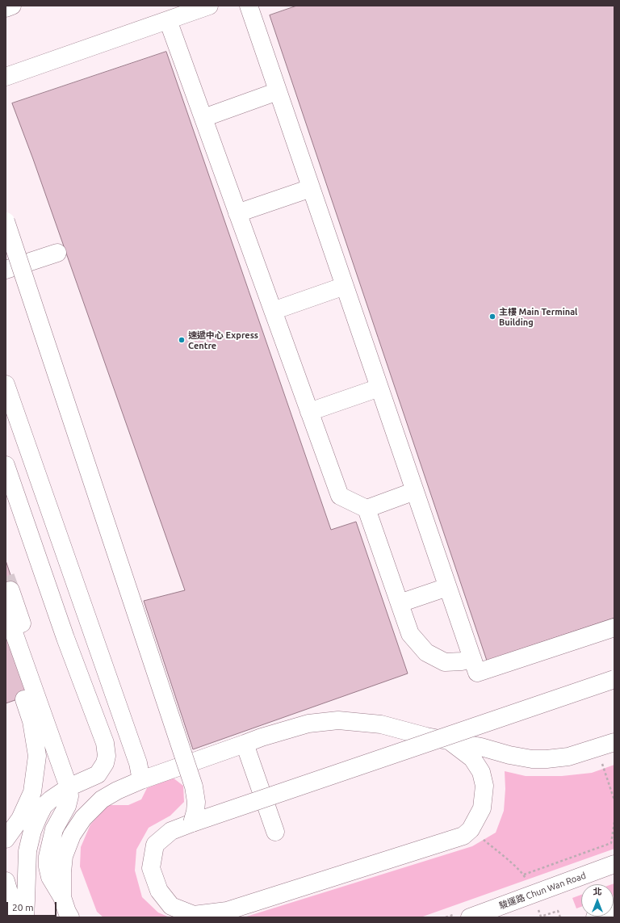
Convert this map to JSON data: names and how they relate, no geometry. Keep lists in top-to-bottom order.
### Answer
{
  "streets": {
    "street": ["駿運路 Chun Wan Road"]
  },
  "places": ["主樓 Main Terminal Building", "速遞中心 Express Centre"],
  "scale_bar": "20 m",
  "north": "top"
}
